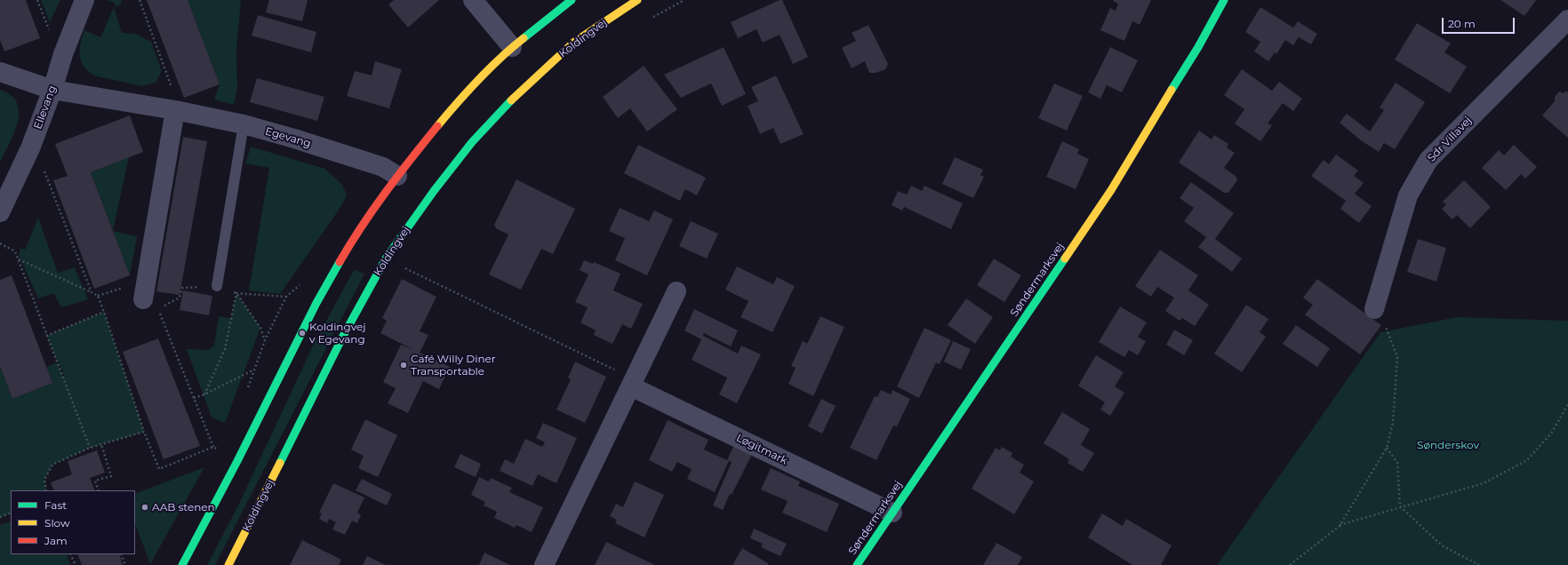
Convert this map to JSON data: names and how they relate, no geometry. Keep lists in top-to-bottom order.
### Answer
{
  "streets": {
    "main road": ["Koldingvej", "Søndermarksvej"],
    "street": [
      "Ellevang",
      "Egevang",
      "Sdr Villavej",
      "Løgitmark"
    ]
  },
  "crossings": [
    ["Ellevang", "Egevang"],
    ["Søndermarksvej", "Løgitmark"]
  ],
  "parks": ["Sønderskov"],
  "places": ["Koldingvej v Egevang", "Café Willy Diner Transportable", "AAB stenen"],
  "legend": ["Fast", "Slow", "Jam"],
  "scale_bar": "20 m"
}
